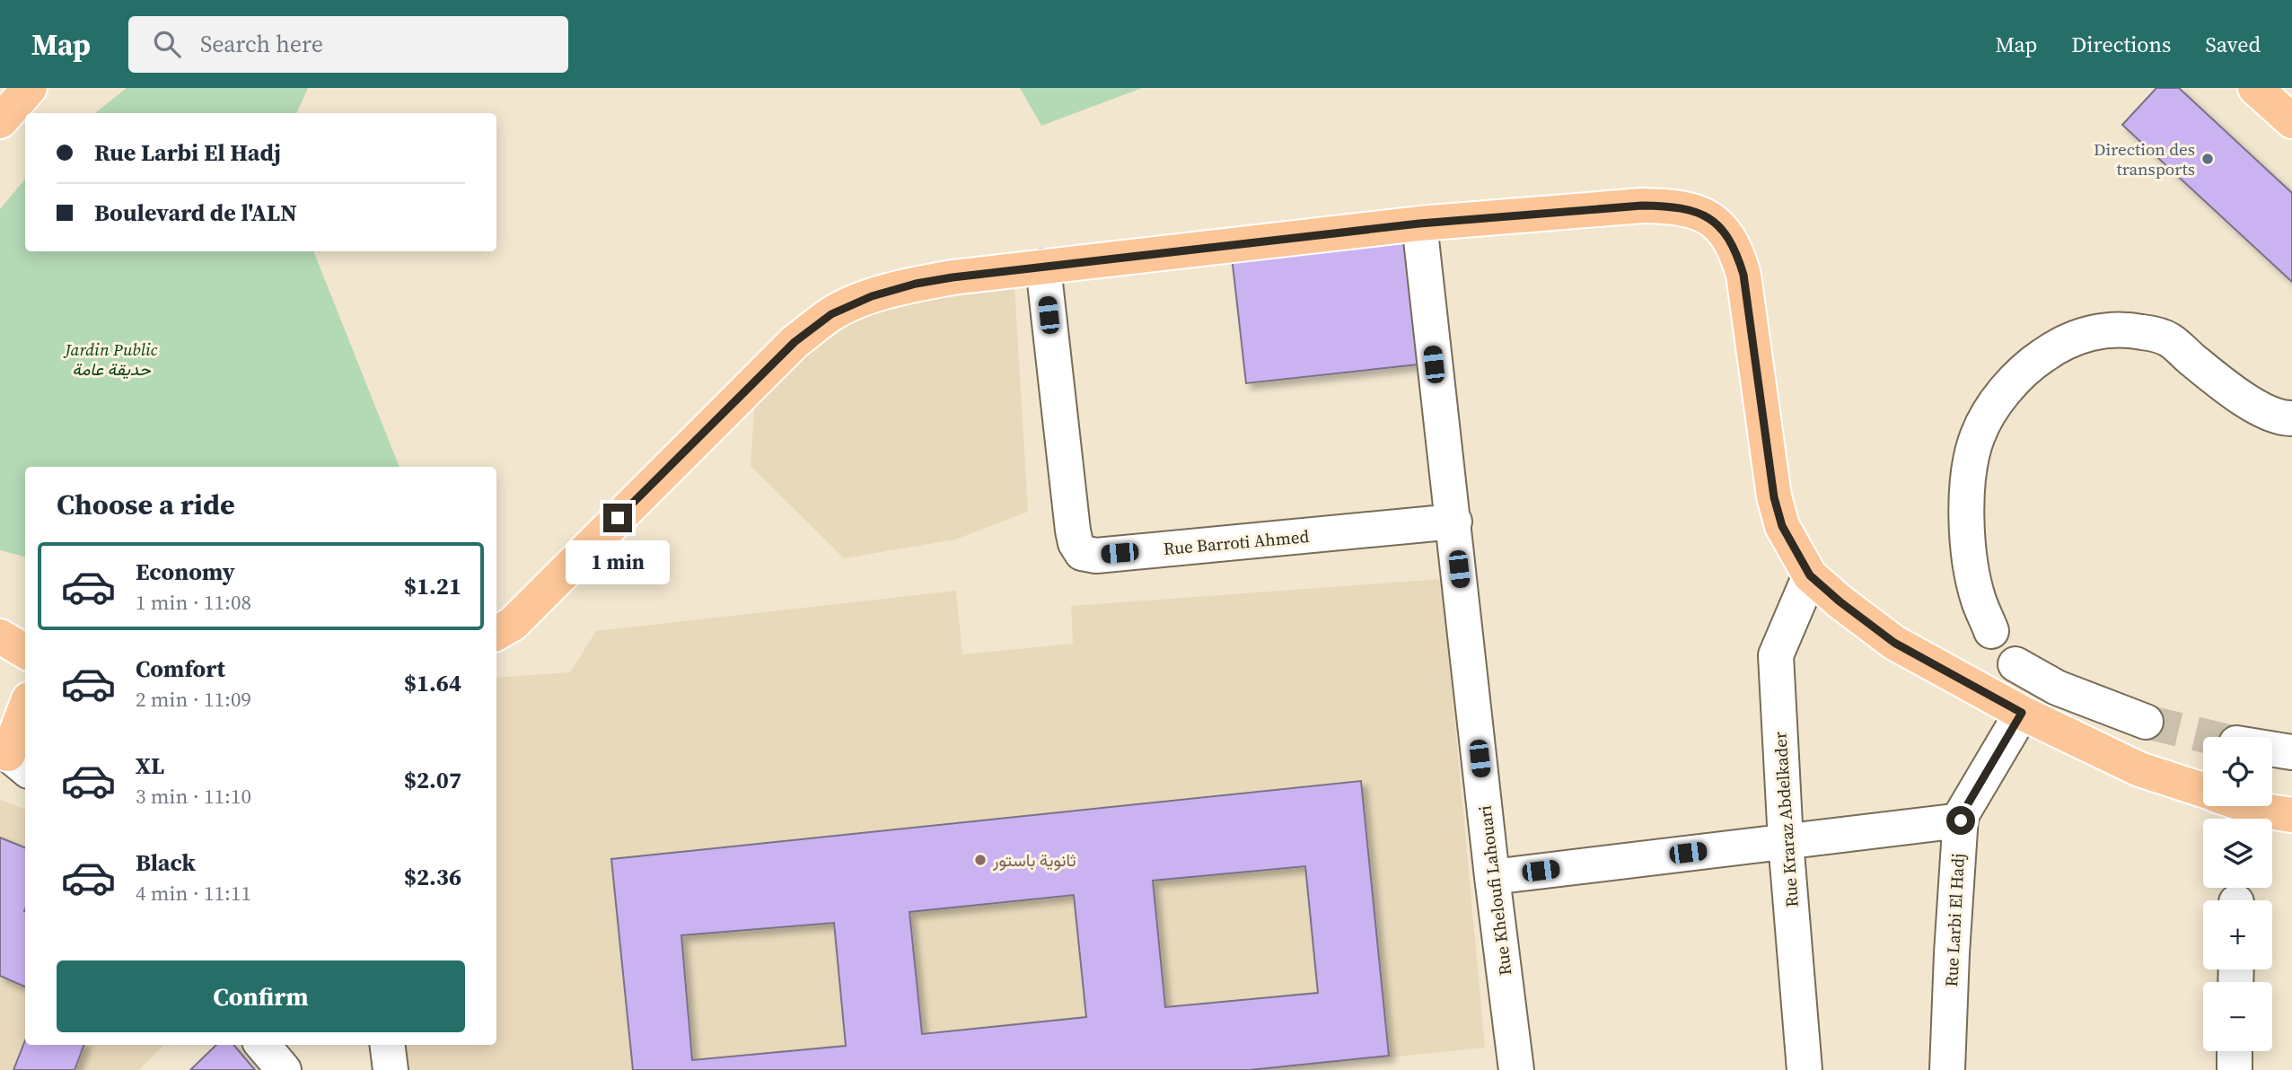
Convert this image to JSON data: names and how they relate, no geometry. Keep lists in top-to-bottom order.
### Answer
{
  "streets": {
    "street": [
      "Rue Barroti Ahmed",
      "Rue Kraraz Abdelkader",
      "Rue Kheloufi Lahouari",
      "Rue Larbi El Hadj"
    ]
  },
  "crossings": [
    ["Rue Barroti Ahmed", "Rue Kheloufi Lahouari"]
  ],
  "parks": ["Jardin Public حديقة عامة"],
  "places": ["Direction des transports", "ثانوية باستور"],
  "page": {
    "header": "Map",
    "search": "Search here",
    "nav": ["Map", "Directions", "Saved"],
    "banner": ["Rue Larbi El Hadj", "Boulevard de l'ALN"],
    "heading": "Choose a ride",
    "bubble": "1 min",
    "list": [
      {
        "name": "Economy",
        "note": "1 min · 11:08",
        "value": "$1.21"
      },
      {
        "name": "Comfort",
        "note": "2 min · 11:09",
        "value": "$1.64"
      },
      {
        "name": "XL",
        "note": "3 min · 11:10",
        "value": "$2.07"
      },
      {
        "name": "Black",
        "note": "4 min · 11:11",
        "value": "$2.36"
      }
    ],
    "map_buttons": ["+", "−"],
    "buttons": "Confirm"
  }
}
